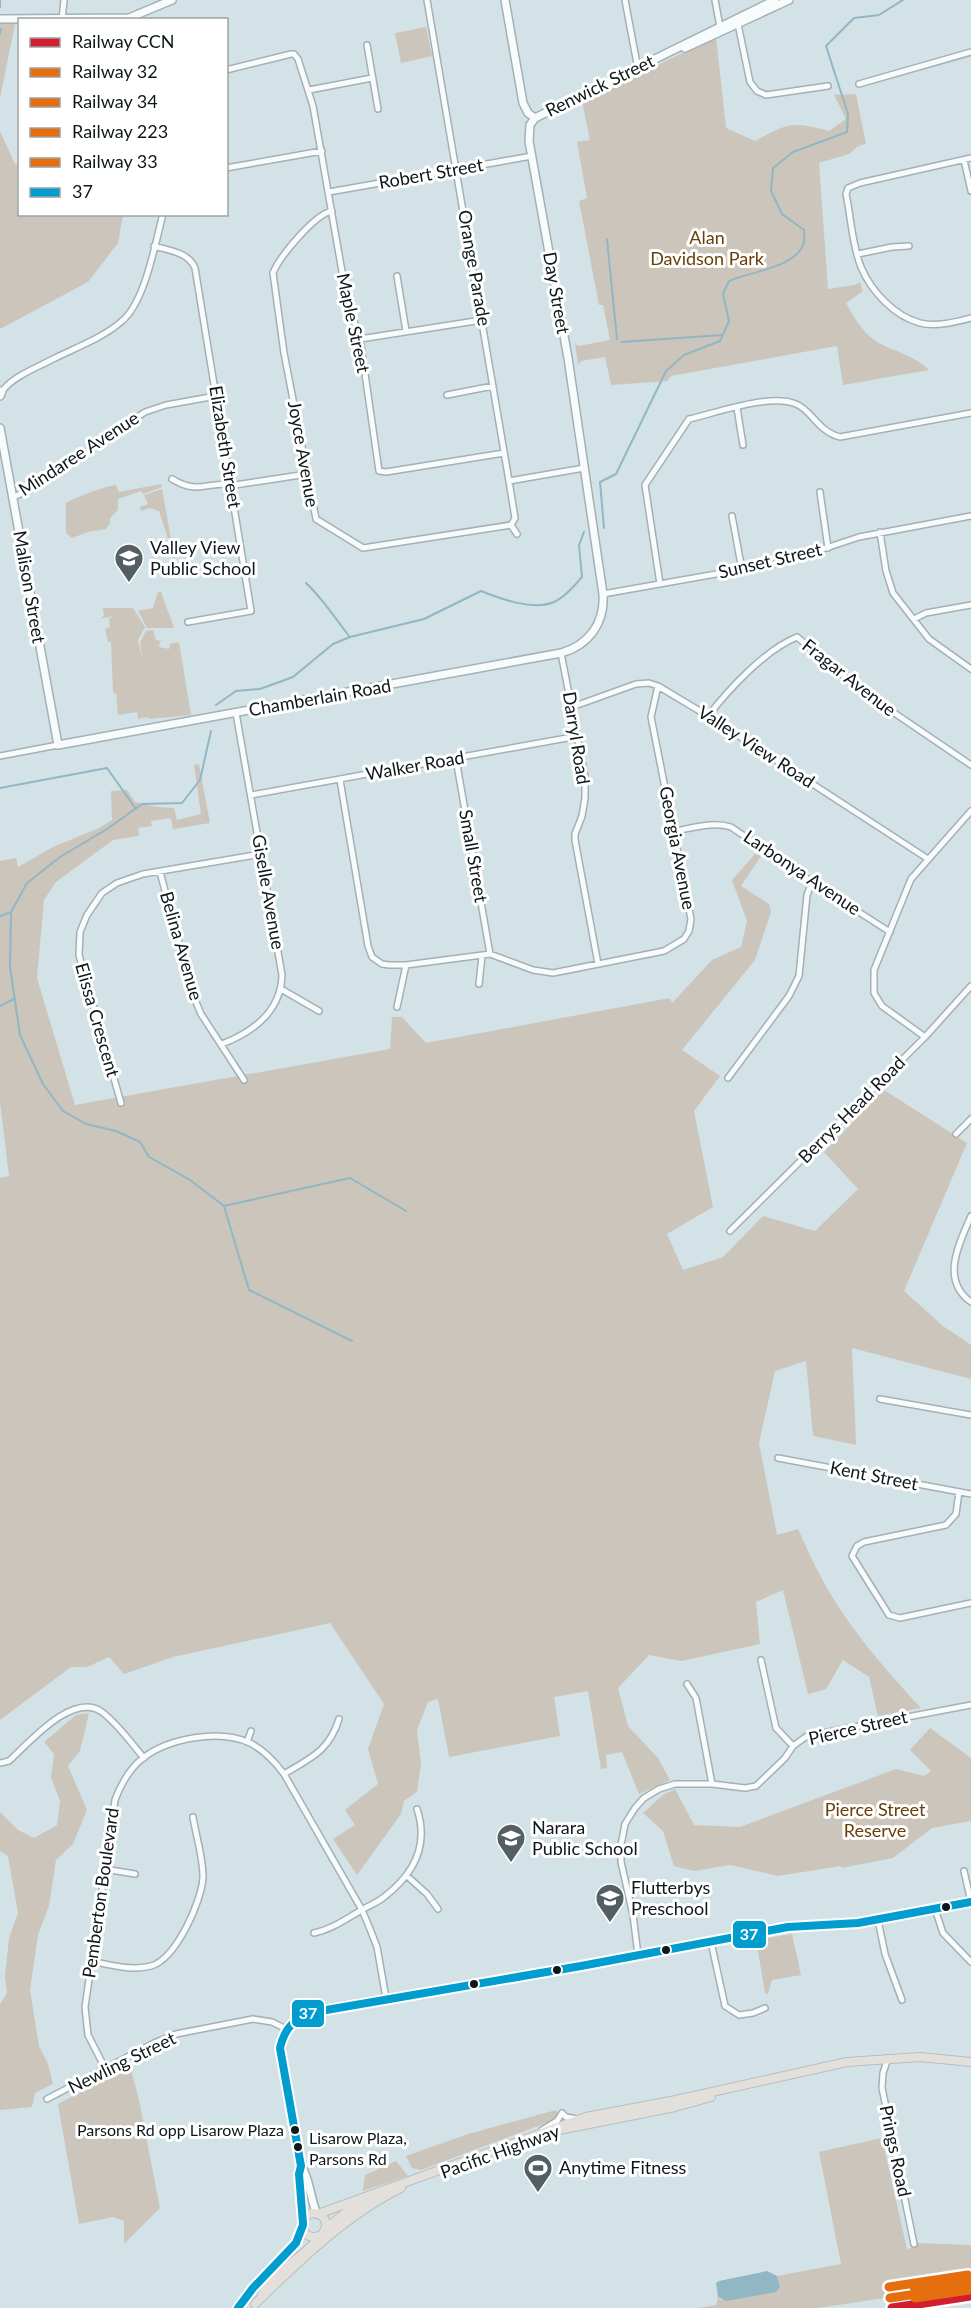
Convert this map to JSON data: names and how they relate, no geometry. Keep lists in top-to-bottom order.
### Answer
{
  "streets": {
    "main road": ["Pacific Highway"],
    "street": [
      "Renwick Street",
      "Robert Street",
      "Orange Parade",
      "Day Street",
      "Maple Street",
      "Elizabeth Street",
      "Mindaree Avenue",
      "Joyce Avenue",
      "Sunset Street",
      "Malison Street",
      "Fragar Avenue",
      "Chamberlain Road",
      "Darryl Road",
      "Valley View Road",
      "Walker Road",
      "Georgia Avenue",
      "Small Street",
      "Larbonya Avenue",
      "Giselle Avenue",
      "Belina Avenue",
      "Elissa Crescent",
      "Berrys Head Road",
      "Kent Street",
      "Pierce Street",
      "Pemberton Boulevard",
      "Newling Street",
      "Prings Road"
    ]
  },
  "crossings": [
    ["Renwick Street", "Day Street"],
    ["Robert Street", "Orange Parade"],
    ["Robert Street", "Day Street"],
    ["Robert Street", "Maple Street"],
    ["Orange Parade", "Maple Street"],
    ["Orange Parade", "Joyce Avenue"],
    ["Day Street", "Sunset Street"],
    ["Day Street", "Chamberlain Road"],
    ["Maple Street", "Joyce Avenue"],
    ["Elizabeth Street", "Mindaree Avenue"],
    ["Mindaree Avenue", "Malison Street"],
    ["Sunset Street", "Chamberlain Road"],
    ["Malison Street", "Chamberlain Road"],
    ["Fragar Avenue", "Valley View Road"],
    ["Chamberlain Road", "Darryl Road"],
    ["Chamberlain Road", "Giselle Avenue"],
    ["Darryl Road", "Walker Road"],
    ["Darryl Road", "Georgia Avenue"],
    ["Valley View Road", "Georgia Avenue"],
    ["Walker Road", "Small Street"],
    ["Walker Road", "Giselle Avenue"],
    ["Georgia Avenue", "Small Street"],
    ["Georgia Avenue", "Larbonya Avenue"],
    ["Giselle Avenue", "Elissa Crescent"],
    ["Belina Avenue", "Elissa Crescent"],
    ["Pemberton Boulevard", "Newling Street"],
    ["Prings Road", "Pacific Highway"]
  ],
  "parks": ["Alan Davidson Park", "Pierce Street Reserve"],
  "places": {
    "school or university": ["Valley View Public School", "Narara Public School", "Flutterbys Preschool"],
    "other": ["Parsons Rd opp Lisarow Plaza", "Lisarow Plaza, Parsons Rd"],
    "sports": ["Anytime Fitness"]
  },
  "lines": [
    "transit line 37",
    "rail line 34",
    "rail line 33",
    "rail line 32",
    "rail line 223",
    "rail line CCN"
  ],
  "legend": [
    "Railway CCN",
    "Railway 32",
    "Railway 34",
    "Railway 223",
    "Railway 33",
    "37"
  ]
}
